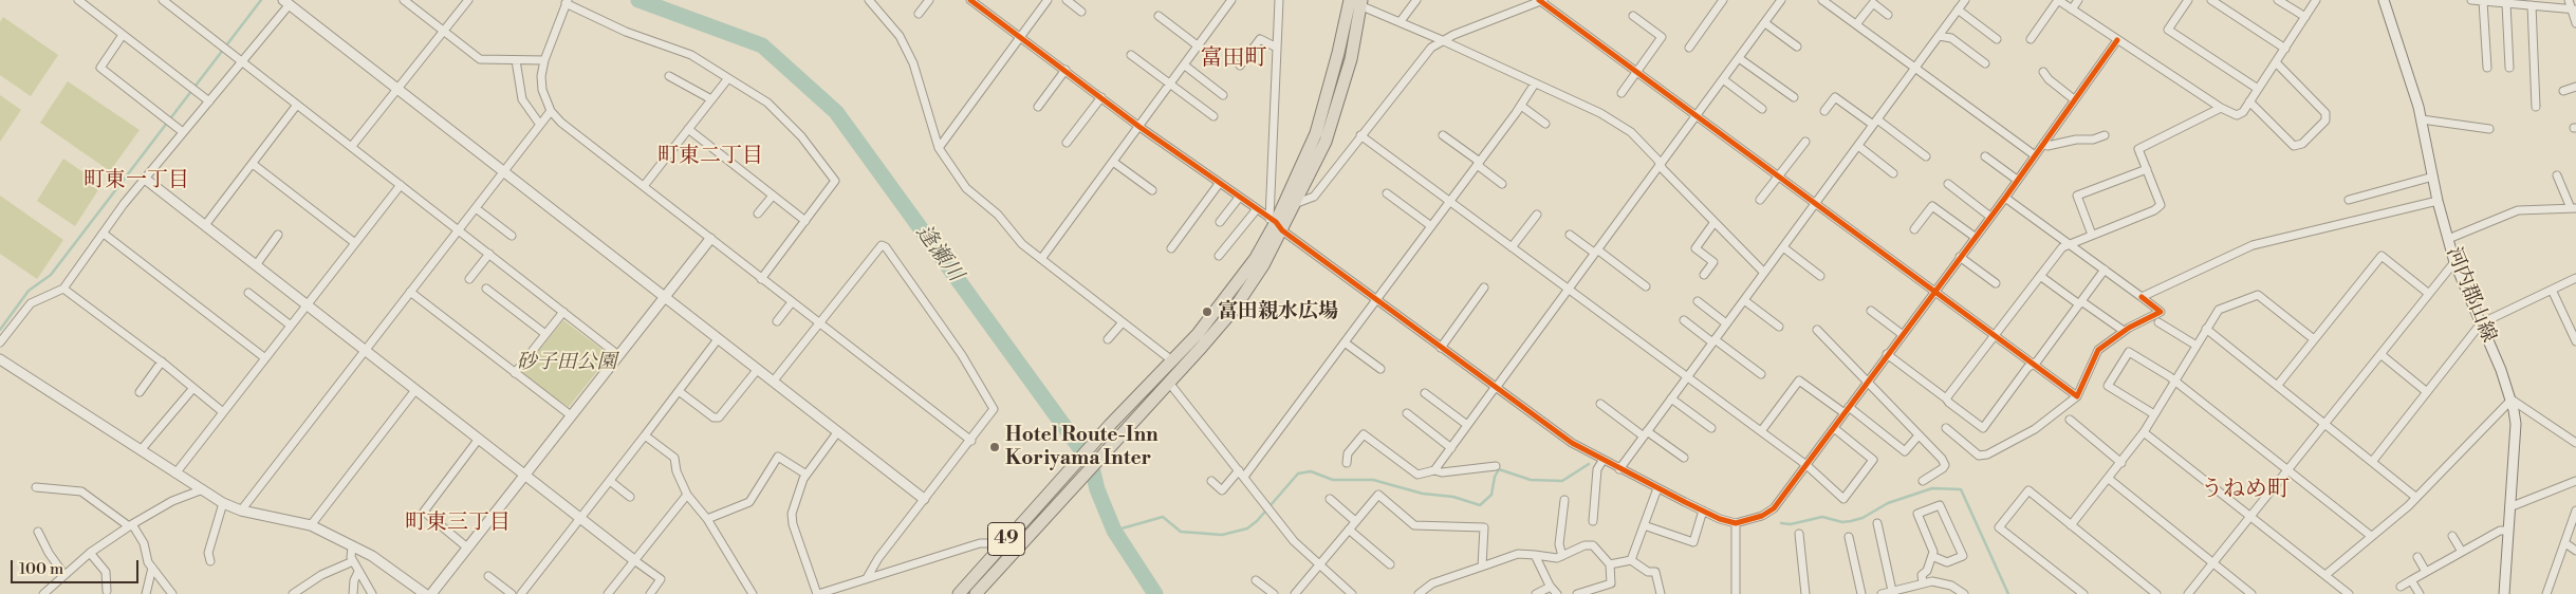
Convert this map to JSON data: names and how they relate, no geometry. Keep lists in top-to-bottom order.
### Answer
{
  "streets": {
    "highway": ["49"],
    "street": ["河内郡山線"]
  },
  "districts": [
    "富田町",
    "町東二丁目",
    "町東一丁目",
    "うねめ町",
    "町東三丁目"
  ],
  "water": ["逢瀬川"],
  "parks": ["砂子田公園"],
  "places": ["富田親水広場", "Hotel Route-Inn Koriyama Inter"],
  "scale_bar": "100 m"
}
